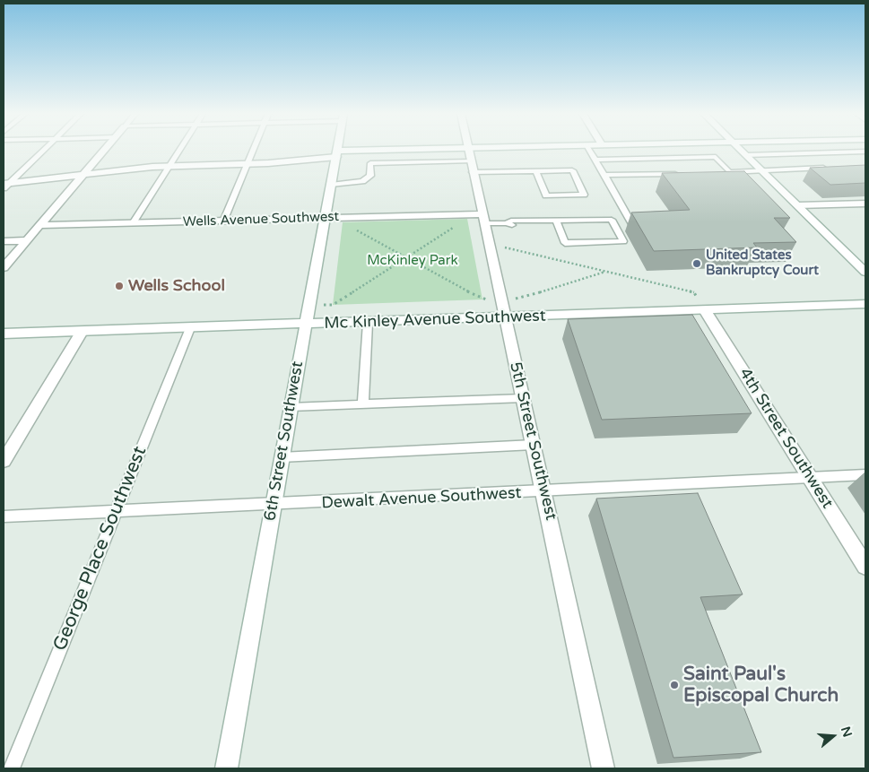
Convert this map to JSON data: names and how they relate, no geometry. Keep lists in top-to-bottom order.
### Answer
{
  "streets": {
    "street": [
      "Wells Avenue Southwest",
      "Mc Kinley Avenue Southwest",
      "4th Street Southwest",
      "6th Street Southwest",
      "5th Street Southwest"
    ],
    "lane": ["Dewalt Avenue Southwest", "George Place Southwest"]
  },
  "crossings": [
    ["Wells Avenue Southwest", "6th Street Southwest"],
    ["Wells Avenue Southwest", "5th Street Southwest"],
    ["Mc Kinley Avenue Southwest", "4th Street Southwest"],
    ["Mc Kinley Avenue Southwest", "6th Street Southwest"],
    ["Mc Kinley Avenue Southwest", "5th Street Southwest"],
    ["Mc Kinley Avenue Southwest", "George Place Southwest"],
    ["4th Street Southwest", "Dewalt Avenue Southwest"],
    ["6th Street Southwest", "Dewalt Avenue Southwest"],
    ["5th Street Southwest", "Dewalt Avenue Southwest"],
    ["Dewalt Avenue Southwest", "George Place Southwest"]
  ],
  "parks": ["McKinley Park"],
  "places": ["United States Bankruptcy Court", "Wells School", "Saint Paul's Episcopal Church"],
  "north": "right"
}
